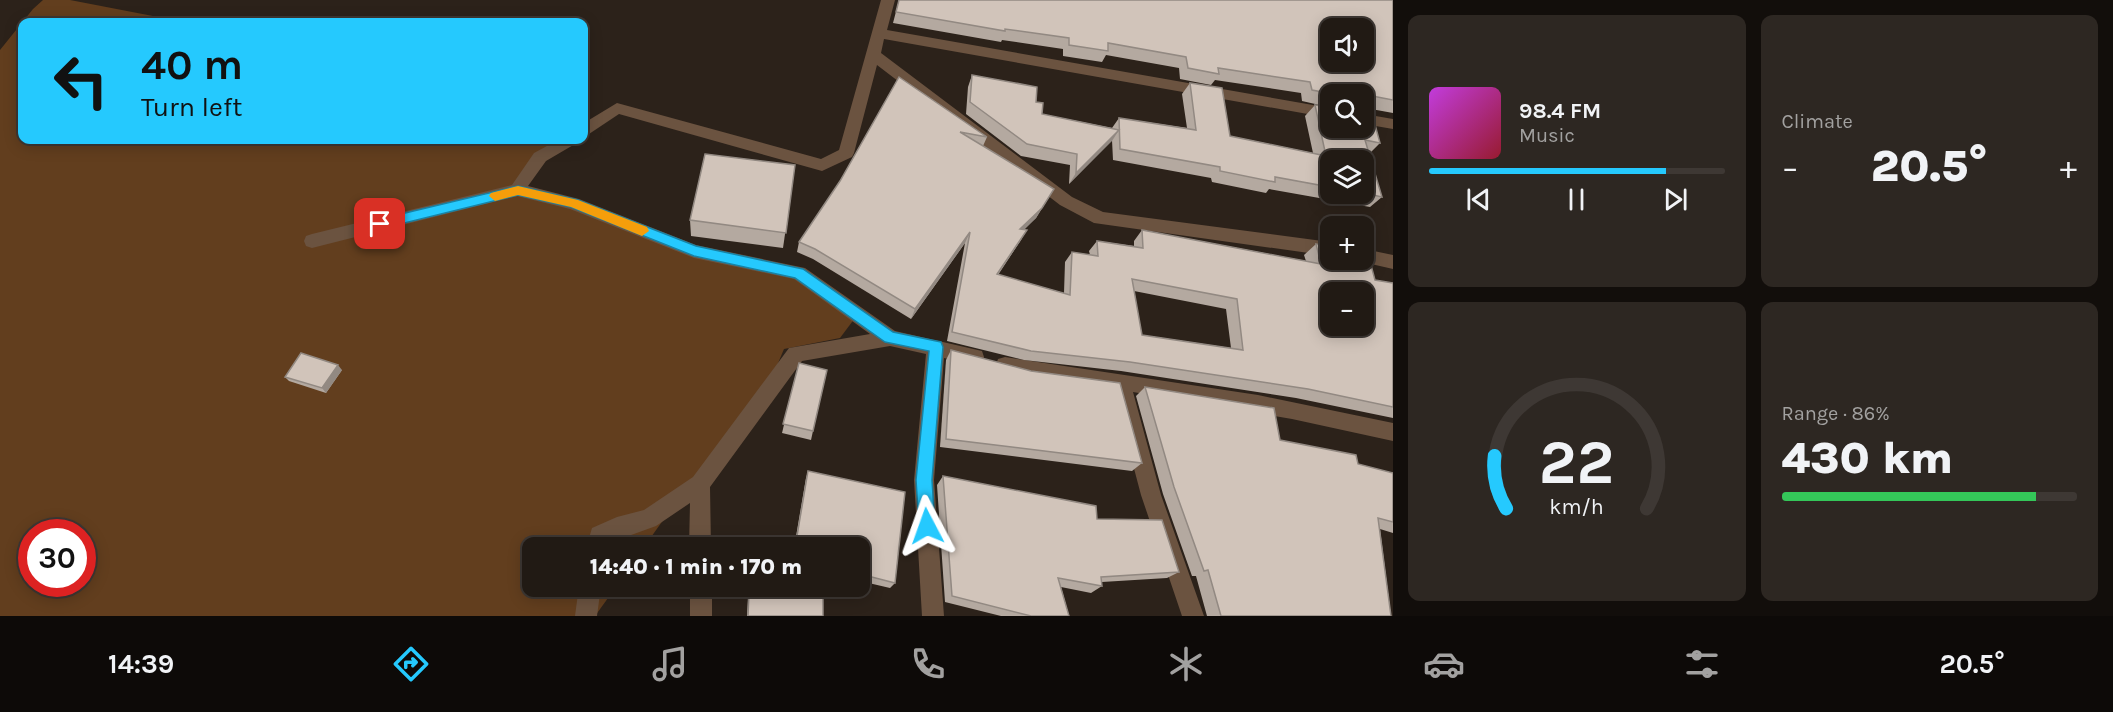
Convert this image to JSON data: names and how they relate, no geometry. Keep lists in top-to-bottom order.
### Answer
{
  "page": {
    "tile": [
      "Climate",
      ["Range · 86%", "430 km"]
    ],
    "map_buttons": ["+", "−"],
    "turn": ["40 m", "Turn left"],
    "song": ["98.4 FM", "Music"],
    "heat": ["−", "20.5°", "+"],
    "limit": "30",
    "trip": "14:40 · 1 min · 170 m",
    "tabs": ["14:39", "20.5°"],
    "gauge": ["22", "km/h"]
  }
}
